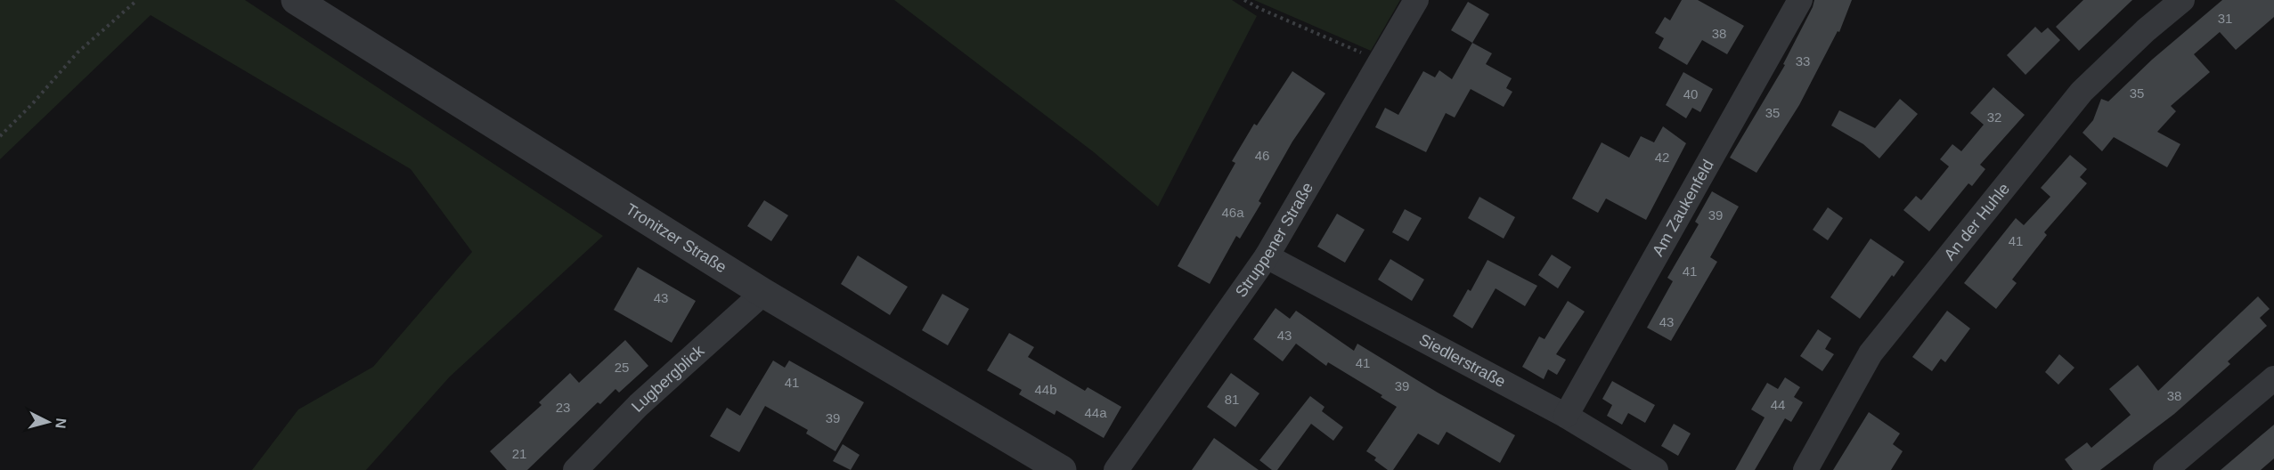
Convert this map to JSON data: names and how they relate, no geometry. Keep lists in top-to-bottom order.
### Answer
{
  "streets": {
    "street": [
      "Am Zaukenfeld",
      "An der Huhle",
      "Tronitzer Straße",
      "Struppener Straße",
      "Siedlerstraße",
      "Lugbergblick"
    ]
  },
  "crossings": [
    ["Am Zaukenfeld", "Siedlerstraße"],
    ["Tronitzer Straße", "Lugbergblick"],
    ["Struppener Straße", "Siedlerstraße"]
  ],
  "house_numbers": [
    "31",
    "38",
    "33",
    "35",
    "40",
    "35",
    "32",
    "46",
    "42",
    "46a",
    "39",
    "41",
    "41",
    "43",
    "43",
    "43",
    "41",
    "25",
    "41",
    "39",
    "44b",
    "38",
    "81",
    "44",
    "23",
    "44a",
    "39",
    "21"
  ],
  "north": "right"
}
